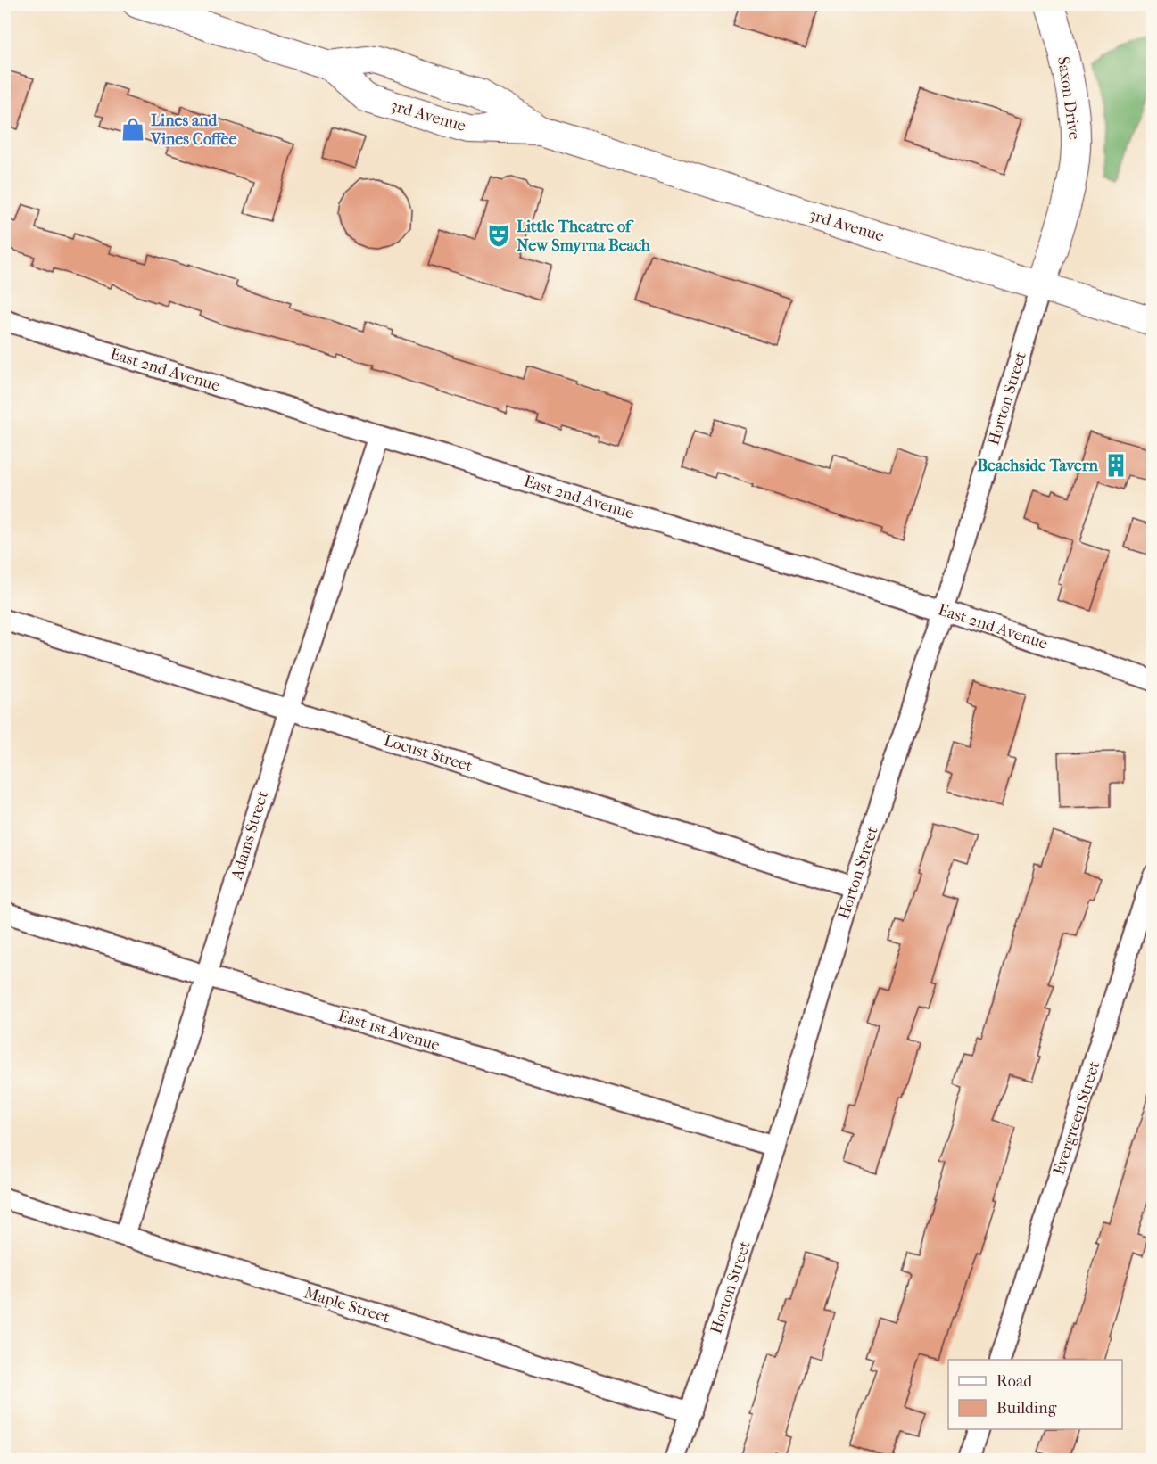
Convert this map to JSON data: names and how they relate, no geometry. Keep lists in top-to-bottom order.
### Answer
{
  "streets": {
    "main road": ["Saxon Drive", "3rd Avenue"],
    "street": [
      "East 2nd Avenue",
      "Horton Street",
      "Locust Street",
      "Adams Street",
      "East 1st Avenue",
      "Evergreen Street",
      "Maple Street"
    ]
  },
  "crossings": [
    ["Saxon Drive", "3rd Avenue"],
    ["Saxon Drive", "Horton Street"],
    ["3rd Avenue", "Horton Street"],
    ["East 2nd Avenue", "Horton Street"],
    ["East 2nd Avenue", "Adams Street"],
    ["Horton Street", "Locust Street"],
    ["Horton Street", "East 1st Avenue"],
    ["Horton Street", "Maple Street"],
    ["Locust Street", "Adams Street"],
    ["Adams Street", "East 1st Avenue"],
    ["Adams Street", "Maple Street"]
  ],
  "places": {
    "shop": ["Lines and Vines Coffee"],
    "theatre": ["Little Theatre of New Smyrna Beach"],
    "building": ["Beachside Tavern"]
  },
  "legend": ["Road", "Building"]
}
